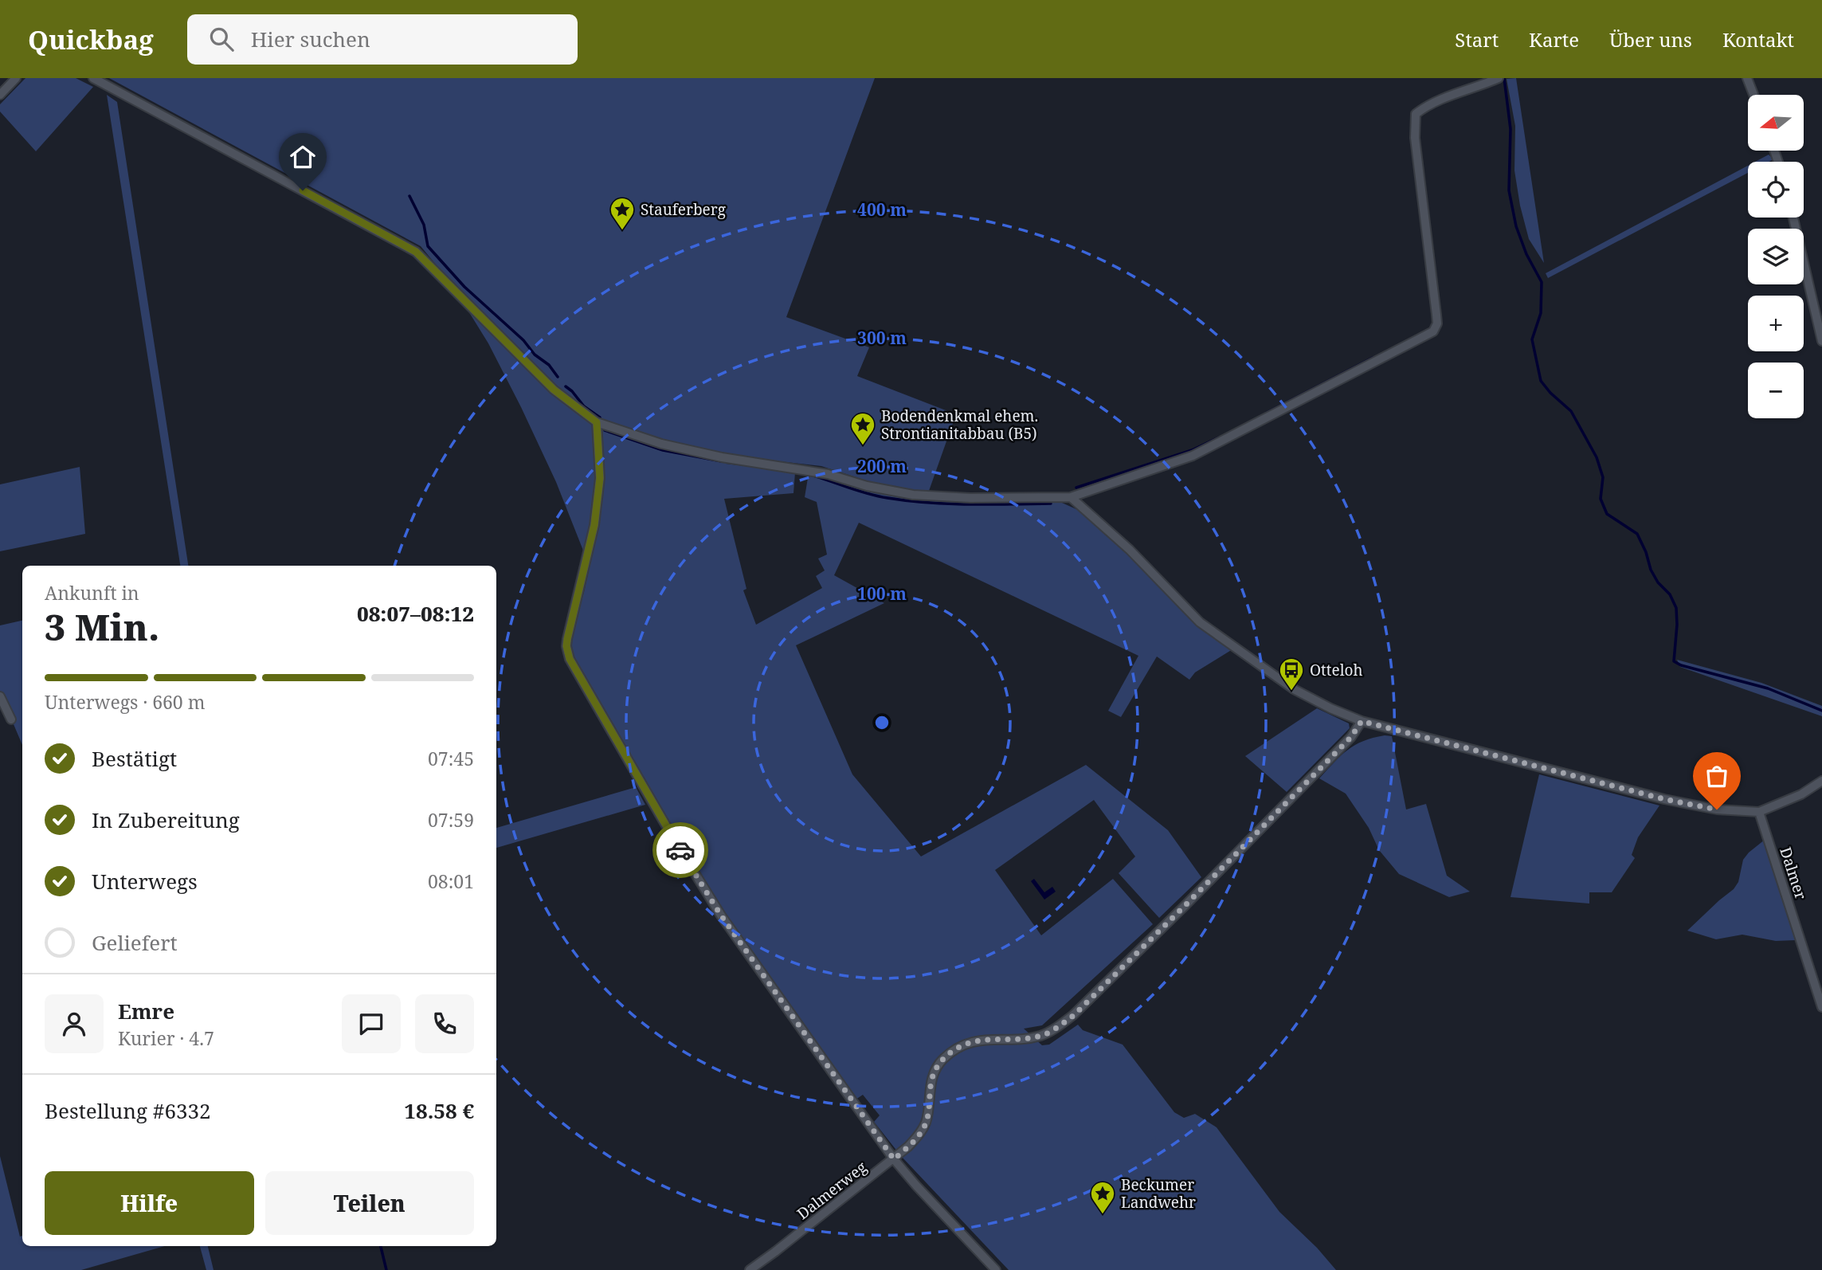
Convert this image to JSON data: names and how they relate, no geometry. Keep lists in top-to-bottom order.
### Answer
{
  "streets": {
    "street": ["Dalmer", "Dalmerweg"]
  },
  "places": {
    "place": ["Stauferberg", "Bodendenkmal ehem. Strontianitabbau (B5)", "Beckumer Landwehr"],
    "bus stop": ["Otteloh"]
  },
  "north": "left",
  "page": {
    "header": "Quickbag",
    "search": "Hier suchen",
    "nav": [
      "Start",
      "Karte",
      "Über uns",
      "Kontakt"
    ],
    "map_buttons": ["+", "−"],
    "heading": ["3 Min.", "Ankunft in", "08:07–08:12"],
    "panel": [
      "Emre",
      "Kurier · 4.7",
      "Bestellung #6332",
      "18.58 €"
    ],
    "bar": "Unterwegs · 660 m",
    "list": [
      ["Bestätigt", "07:45"],
      ["In Zubereitung", "07:59"],
      ["Unterwegs", "08:01"],
      "Geliefert"
    ],
    "buttons": ["Hilfe", "Teilen"]
  },
  "rings": [
    "400 m",
    "300 m",
    "200 m",
    "100 m"
  ]
}
